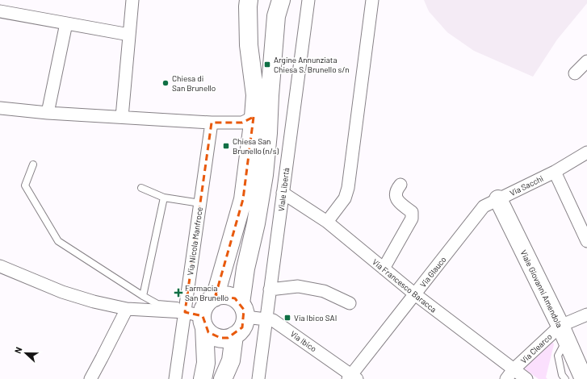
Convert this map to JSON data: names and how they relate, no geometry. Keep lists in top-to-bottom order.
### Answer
{
  "streets": {
    "street": [
      "Via Sacchi",
      "Viale Libertà",
      "Via Nicola Manfroce",
      "Via Glauco",
      "Via Francesco Baracca",
      "Viale Giovanni Amendola",
      "Via Ibico",
      "Via Clearco"
    ]
  },
  "crossings": [
    ["Via Sacchi", "Via Glauco"],
    ["Via Sacchi", "Viale Giovanni Amendola"],
    ["Viale Libertà", "Via Francesco Baracca"],
    ["Viale Libertà", "Via Ibico"],
    ["Via Glauco", "Via Francesco Baracca"],
    ["Via Glauco", "Viale Giovanni Amendola"],
    ["Via Glauco", "Via Ibico"],
    ["Via Francesco Baracca", "Via Clearco"],
    ["Viale Giovanni Amendola", "Via Clearco"]
  ],
  "places": {
    "transit": ["Argine Annunziata Chiesa S. Brunello s/n", "Chiesa San Brunello (n/s)", "Via Ibico SAI"],
    "other": ["Chiesa di San Brunello"],
    "health": ["Farmacia San Brunello"]
  },
  "north": "left"
}
